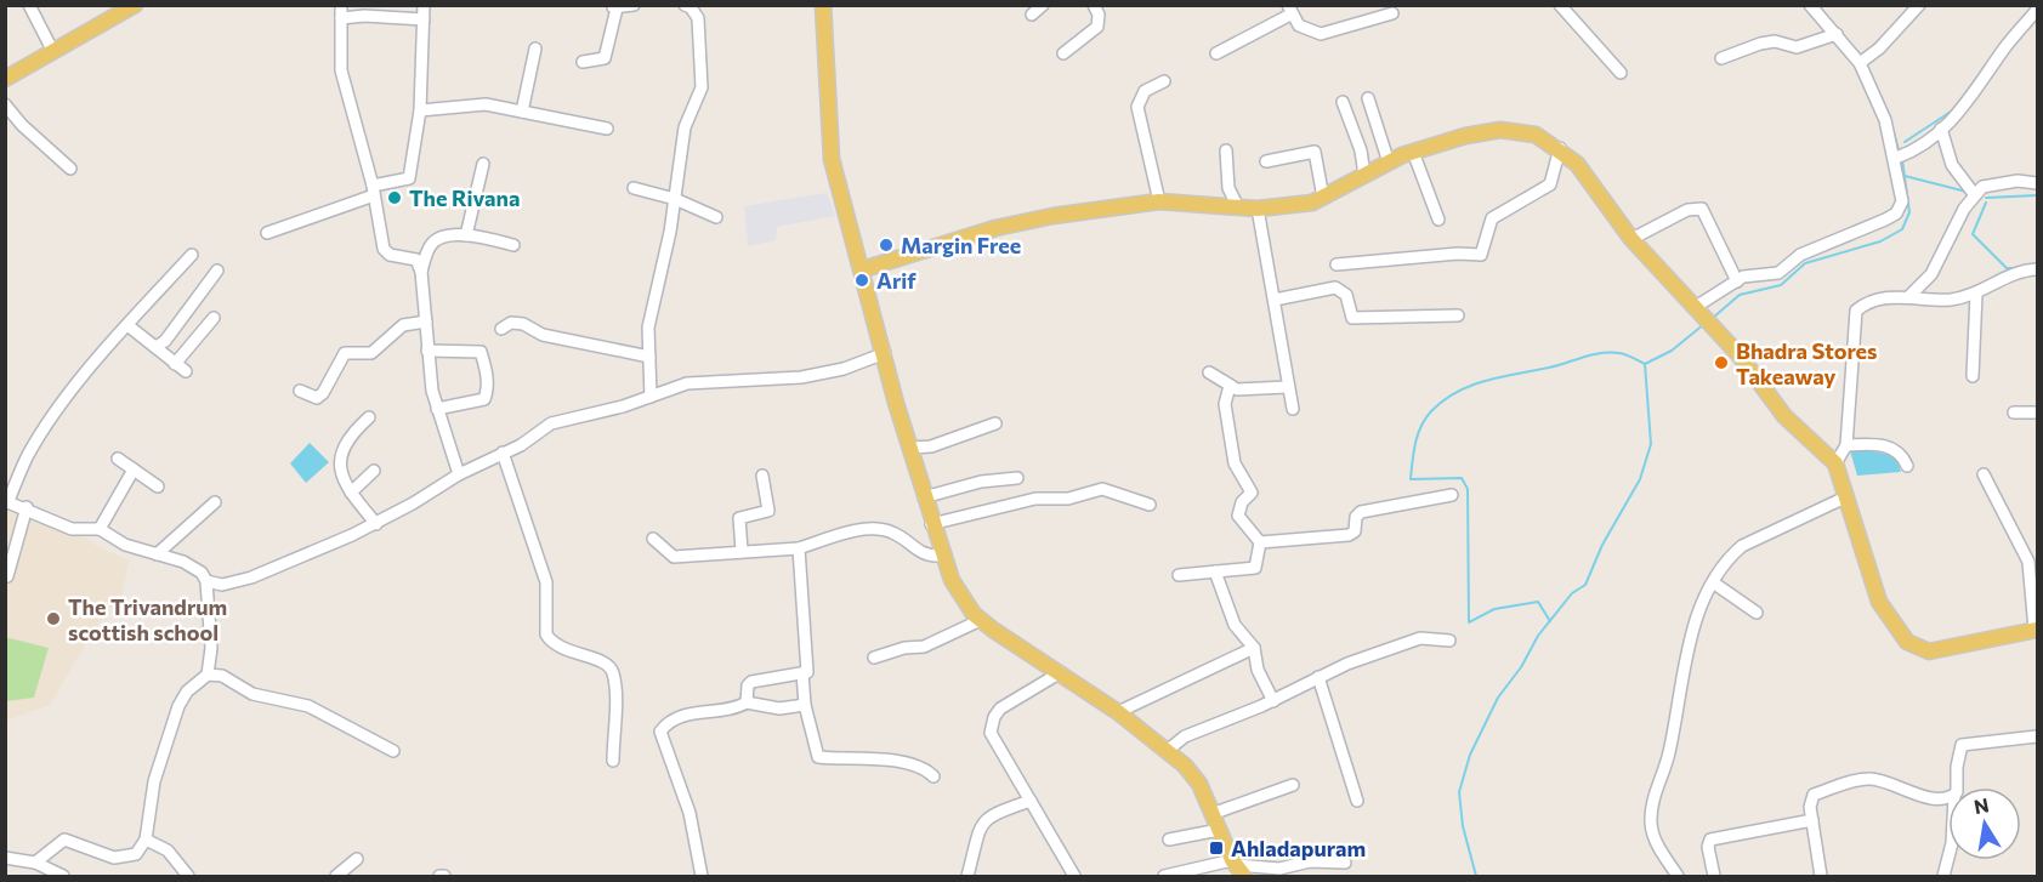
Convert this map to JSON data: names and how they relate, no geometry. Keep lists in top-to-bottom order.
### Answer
{
  "places": {
    "other": [
      "The Rivana",
      "Margin Free",
      "Arif",
      "Bhadra Stores Takeaway",
      "The Trivandrum scottish school"
    ],
    "transit": ["Ahladapuram"]
  },
  "north": "top"
}
